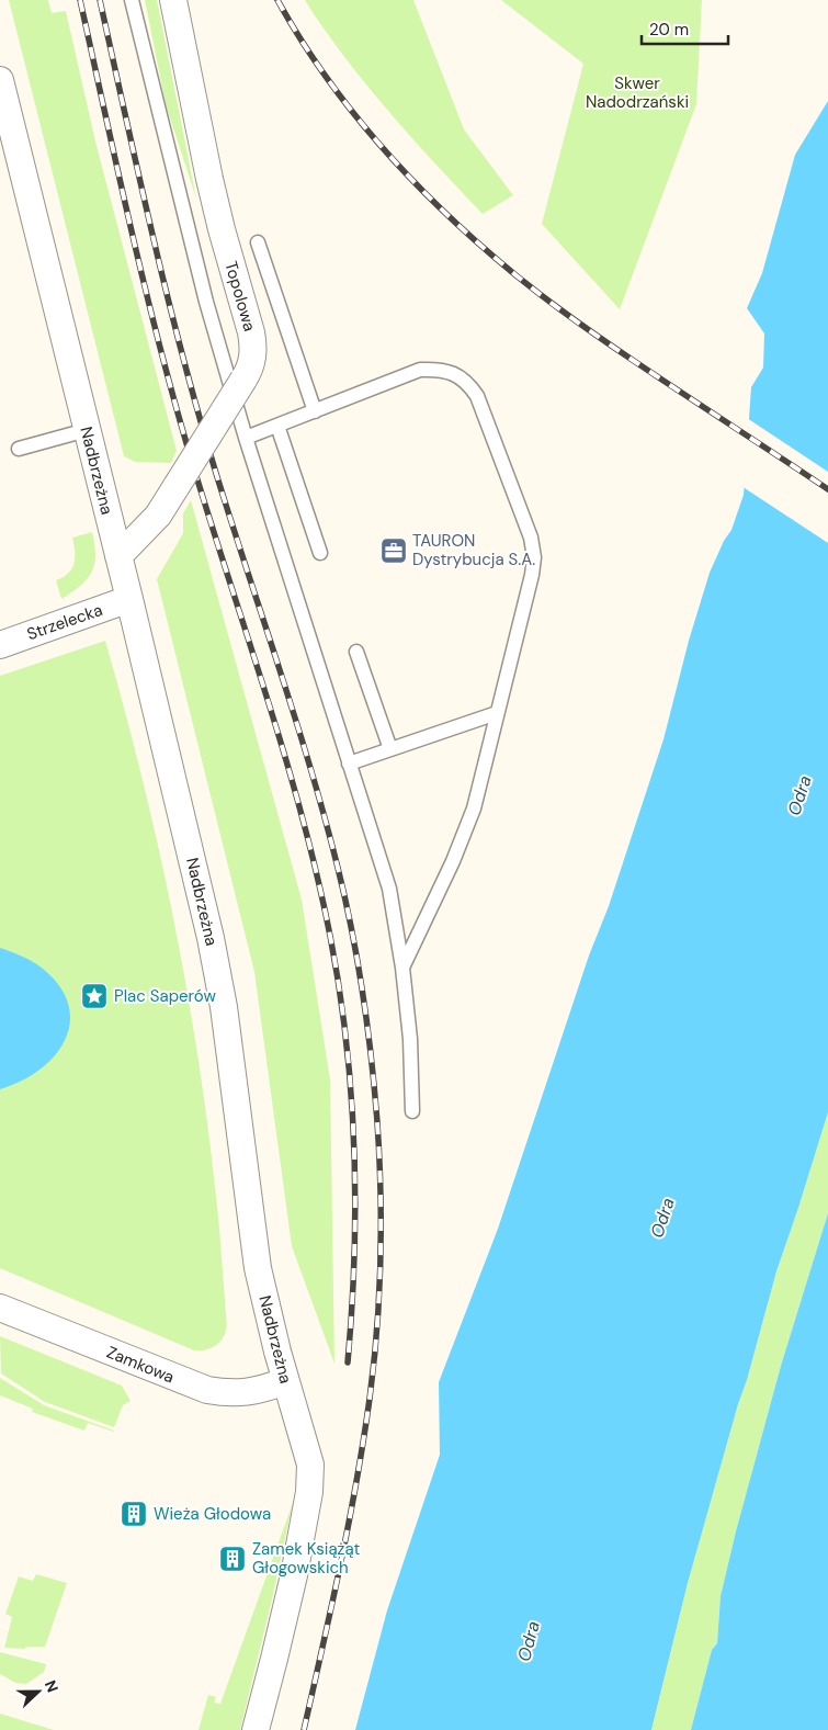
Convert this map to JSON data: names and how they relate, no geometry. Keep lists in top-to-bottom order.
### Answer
{
  "streets": {
    "street": [
      "Topolowa",
      "Nadbrzeżna",
      "Strzelecka",
      "Zamkowa"
    ]
  },
  "crossings": [
    ["Topolowa", "Nadbrzeżna"],
    ["Nadbrzeżna", "Strzelecka"],
    ["Nadbrzeżna", "Zamkowa"]
  ],
  "water": ["Odra"],
  "parks": ["Skwer Nadodrzański"],
  "places": {
    "office": ["TAURON Dystrybucja S.A."],
    "place": ["Plac Saperów"],
    "building": ["Wieża Głodowa", "Zamek Książąt Głogowskich"]
  },
  "scale_bar": "20 m",
  "north": "right"
}
